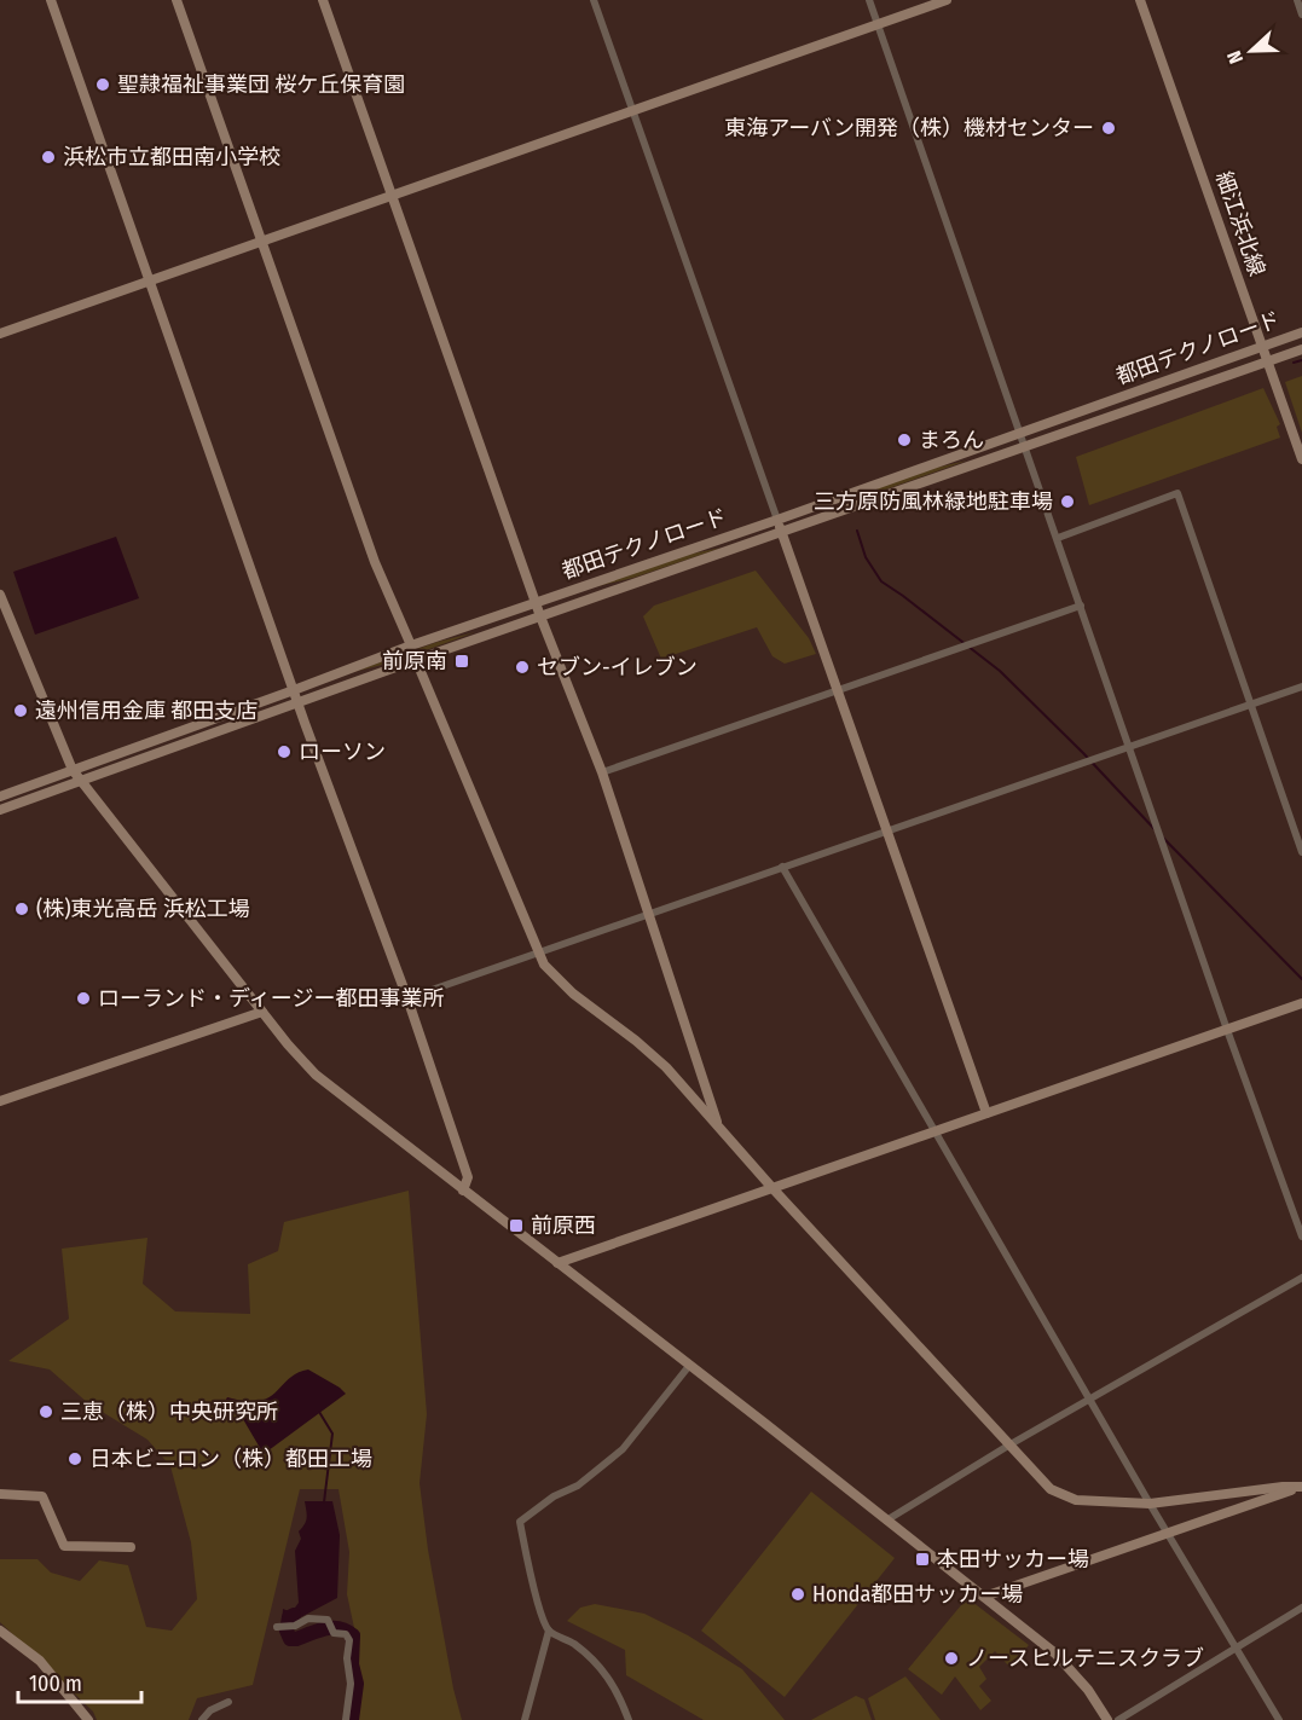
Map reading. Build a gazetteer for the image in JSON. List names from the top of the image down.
{
  "streets": {
    "street": ["細江浜北線", "都田テクノロード"]
  },
  "crossings": [
    ["細江浜北線", "都田テクノロード"]
  ],
  "places": {
    "other": [
      "聖隷福祉事業団 桜ケ丘保育園",
      "東海アーバン開発（株）機材センター",
      "浜松市立都田南小学校",
      "まろん",
      "三方原防風林緑地駐車場",
      "セブン-イレブン",
      "遠州信用金庫 都田支店",
      "ローソン",
      "(株)東光高岳 浜松工場",
      "ローランド・ディージー都田事業所",
      "三恵（株）中央研究所",
      "日本ビニロン（株）都田工場",
      "Honda都田サッカー場",
      "ノースヒルテニスクラブ"
    ],
    "transit": ["前原南", "前原西", "本田サッカー場"]
  },
  "scale_bar": "100 m",
  "north": "left"
}
